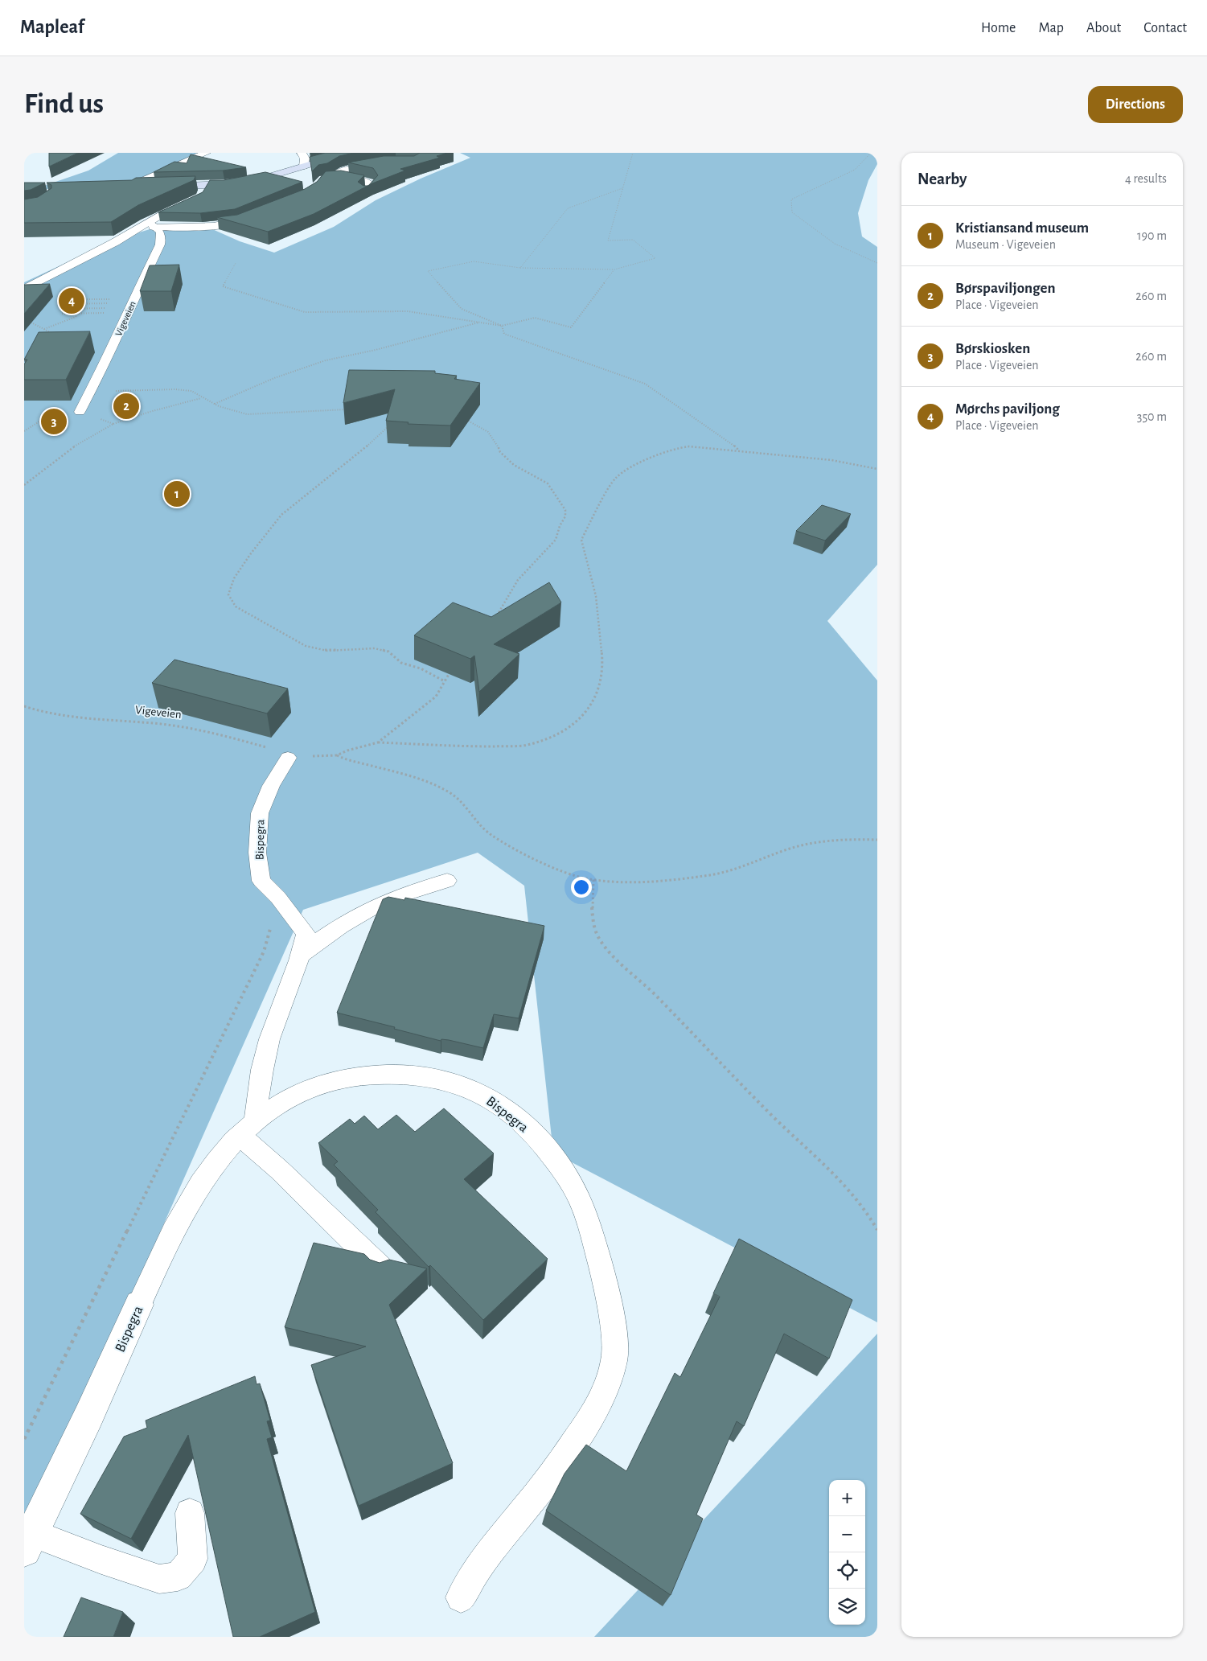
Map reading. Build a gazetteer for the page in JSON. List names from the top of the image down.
{
  "streets": {
    "street": ["Bispegra"],
    "lane": ["Vigeveien"]
  },
  "crossings": [
    ["Vigeveien", "Bispegra"]
  ],
  "page": {
    "header": "Mapleaf",
    "nav": [
      "Home",
      "Map",
      "About",
      "Contact"
    ],
    "buttons": "Directions",
    "title": "Find us",
    "heading": ["Nearby", "4 results"],
    "list": [
      {
        "mark": "1",
        "name": "Kristiansand museum",
        "note": "Museum · Vigeveien",
        "value": "190 m"
      },
      {
        "mark": "2",
        "name": "Børspaviljongen",
        "note": "Place · Vigeveien",
        "value": "260 m"
      },
      {
        "mark": "3",
        "name": "Børskiosken",
        "note": "Place · Vigeveien",
        "value": "260 m"
      },
      {
        "mark": "4",
        "name": "Mørchs paviljong",
        "note": "Place · Vigeveien",
        "value": "350 m"
      }
    ],
    "pins": [
      "4",
      "2",
      "3",
      "1"
    ],
    "map_buttons": ["+", "−"]
  }
}
